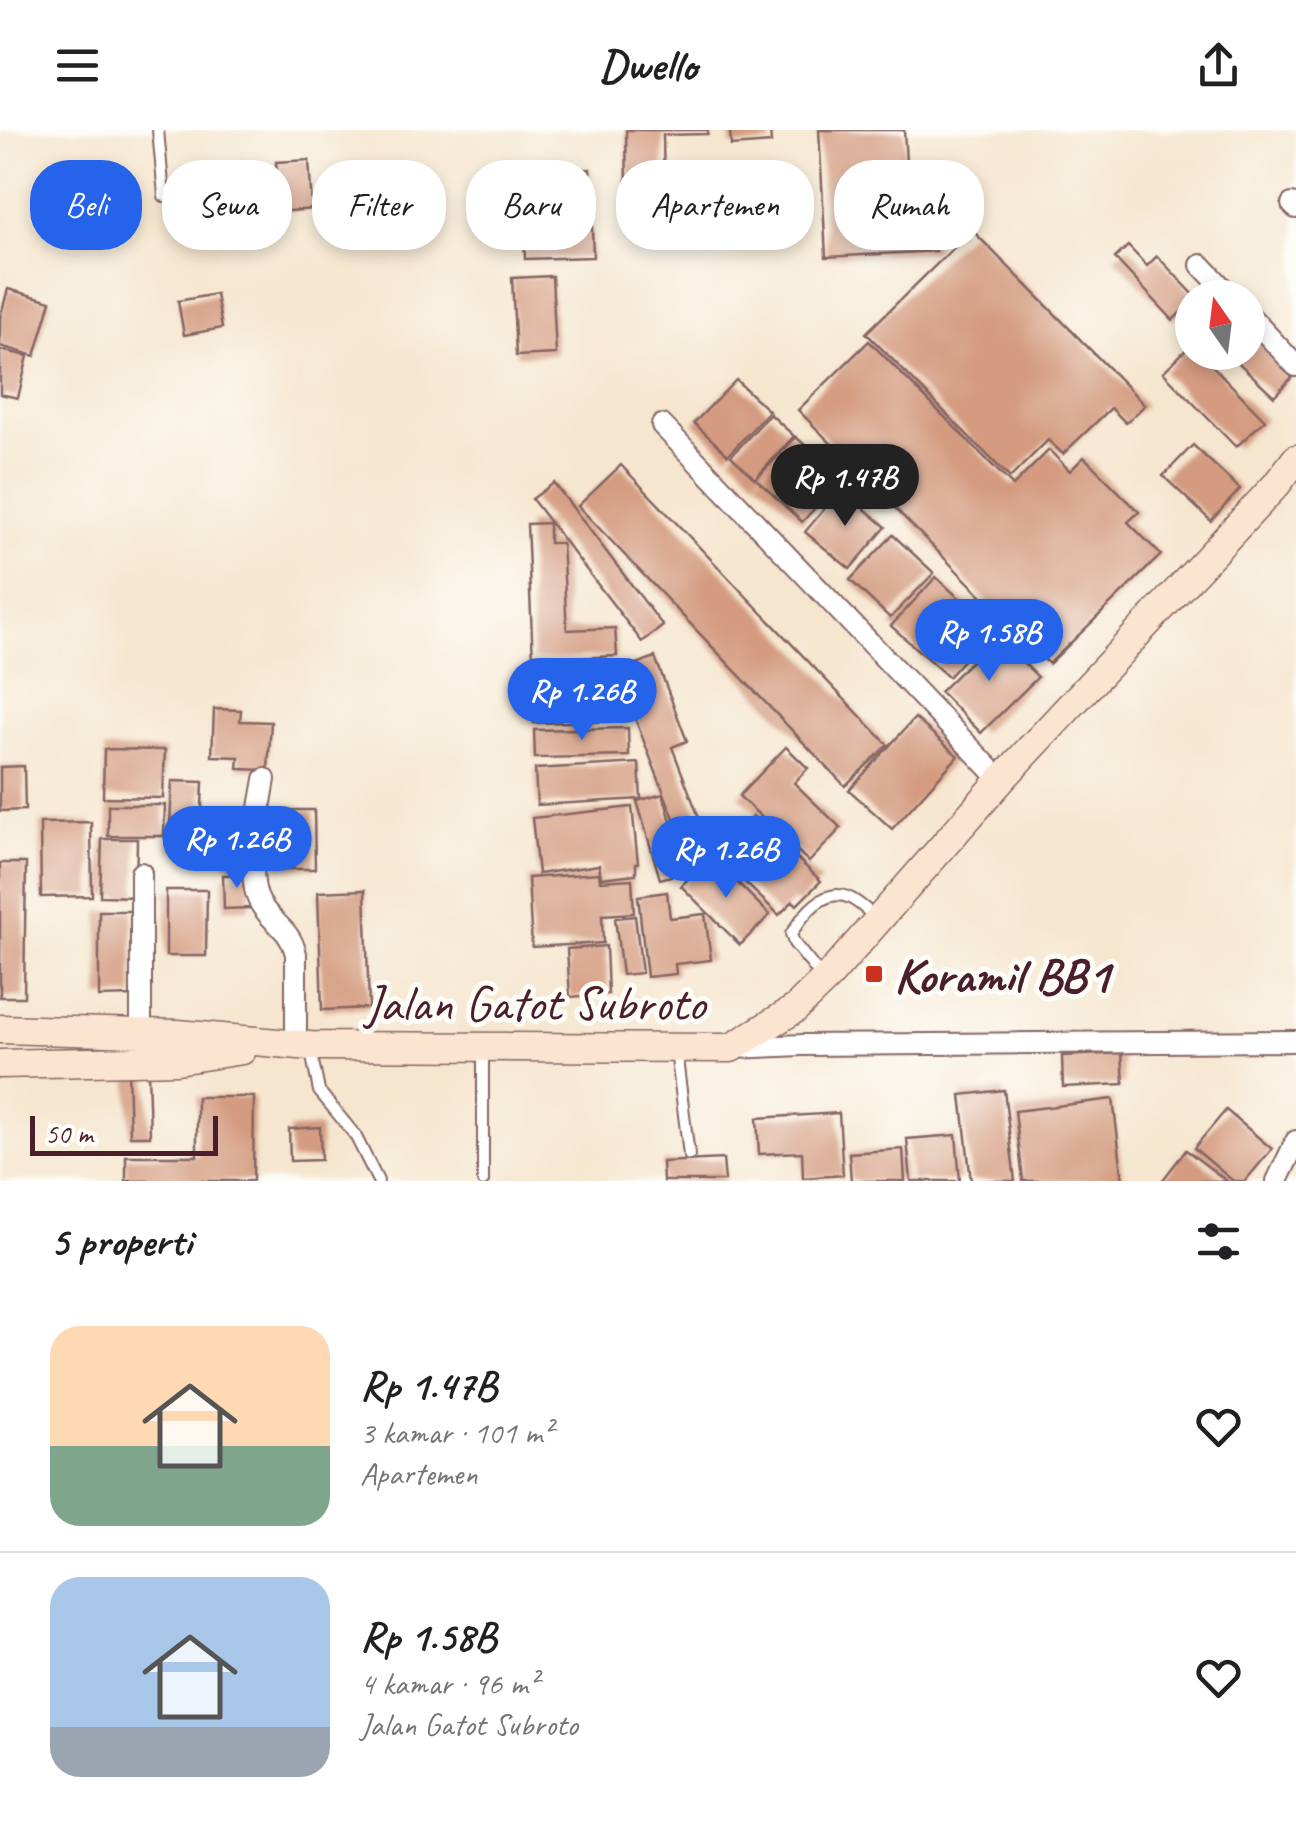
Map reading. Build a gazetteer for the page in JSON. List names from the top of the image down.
{
  "streets": {
    "main road": ["Jalan Gatot Subroto"]
  },
  "places": {
    "transit": ["Koramil BB1"]
  },
  "scale_bar": "50 m",
  "north": "top",
  "page": {
    "header": "Dwello",
    "chip": [
      "Beli",
      "Sewa",
      "Filter",
      "Baru",
      "Apartemen",
      "Rumah"
    ],
    "price": [
      "Rp 1.47B",
      "Rp 1.58B",
      "Rp 1.26B",
      "Rp 1.26B",
      "Rp 1.26B"
    ],
    "scale": "50 m",
    "heading": "5 properti",
    "list": [
      {
        "name": "Rp 1.47B",
        "note": "3 kamar · 101 m² · Apartemen"
      },
      {
        "name": "Rp 1.58B",
        "note": "4 kamar · 96 m² · Jalan Gatot Subroto"
      }
    ]
  }
}
